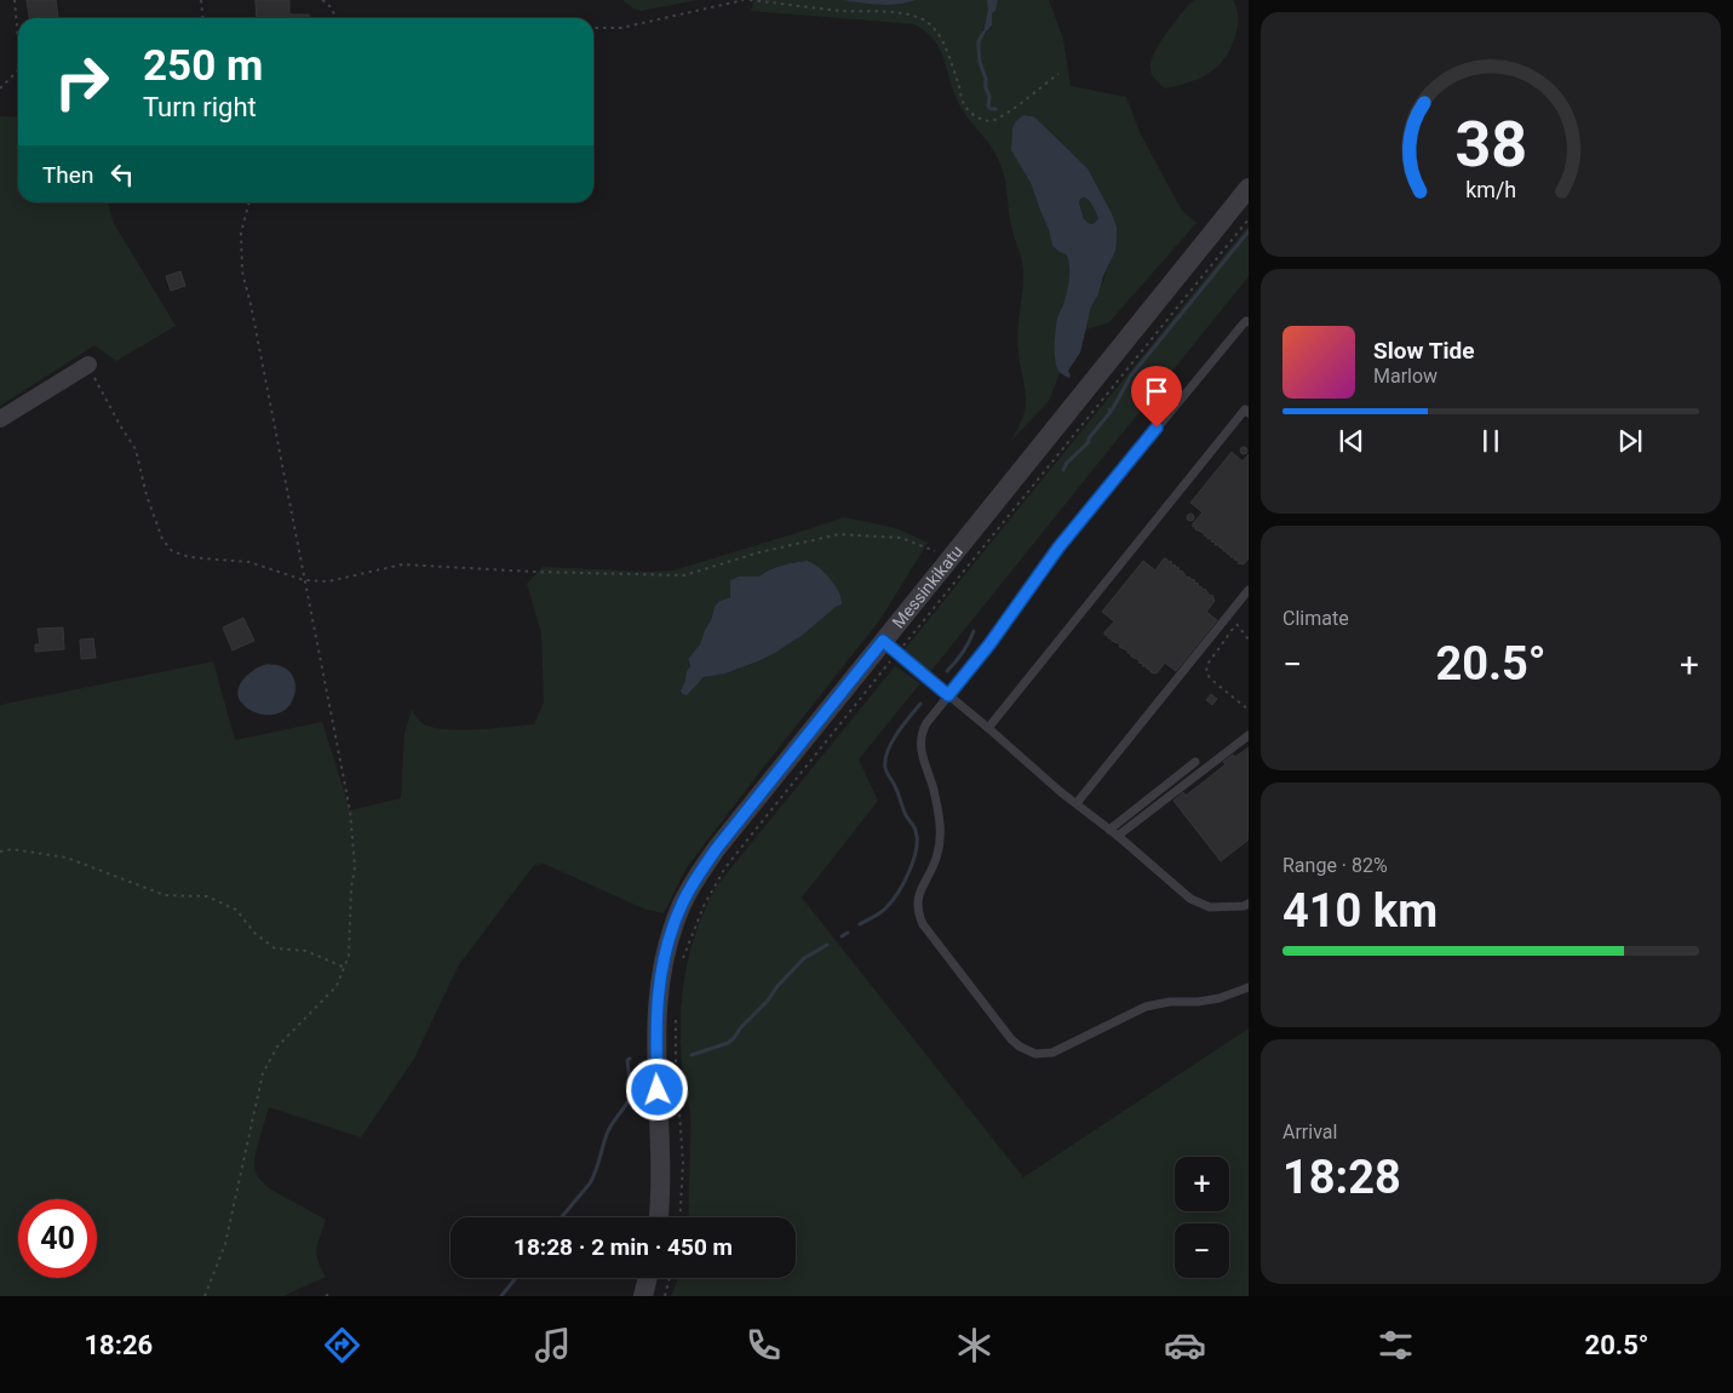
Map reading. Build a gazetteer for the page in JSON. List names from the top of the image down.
{
  "streets": {
    "street": ["Messinkikatu"]
  },
  "page": {
    "turn": ["250 m", "Turn right"],
    "then": "Then",
    "song": ["Slow Tide", "Marlow"],
    "tile": [
      "Climate",
      ["Range · 82%", "410 km"],
      ["Arrival", "18:28"]
    ],
    "heat": ["−", "20.5°", "+"],
    "map_buttons": ["+", "−"],
    "limit": "40",
    "trip": "18:28 · 2 min · 450 m",
    "tabs": ["18:26", "20.5°"],
    "gauge": ["38", "km/h"]
  }
}
